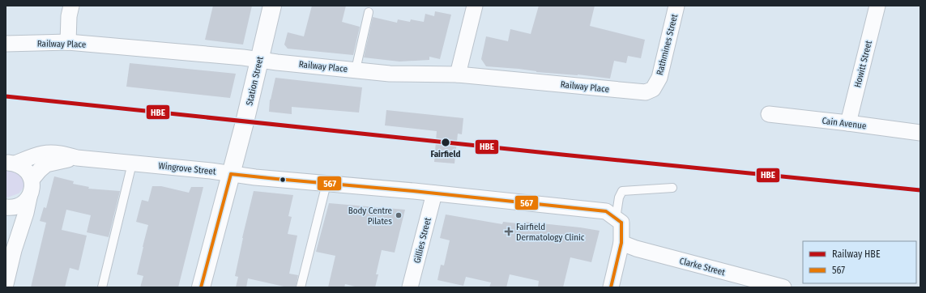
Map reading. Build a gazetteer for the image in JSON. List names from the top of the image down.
{
  "streets": {
    "main road": ["Station Street"],
    "street": [
      "Railway Place",
      "Rathmines Street",
      "Howitt Street",
      "Cain Avenue",
      "Wingrove Street",
      "Gillies Street",
      "Clarke Street"
    ]
  },
  "crossings": [
    ["Railway Place", "Rathmines Street"],
    ["Railway Place", "Station Street"],
    ["Howitt Street", "Cain Avenue"],
    ["Station Street", "Wingrove Street"],
    ["Wingrove Street", "Gillies Street"]
  ],
  "places": {
    "other": ["Fairfield", "Body Centre Pilates"],
    "health": ["Fairfield Dermatology Clinic"]
  },
  "lines": ["rail line HBE", "transit line 567"],
  "legend": ["Railway HBE", "567"]
}
